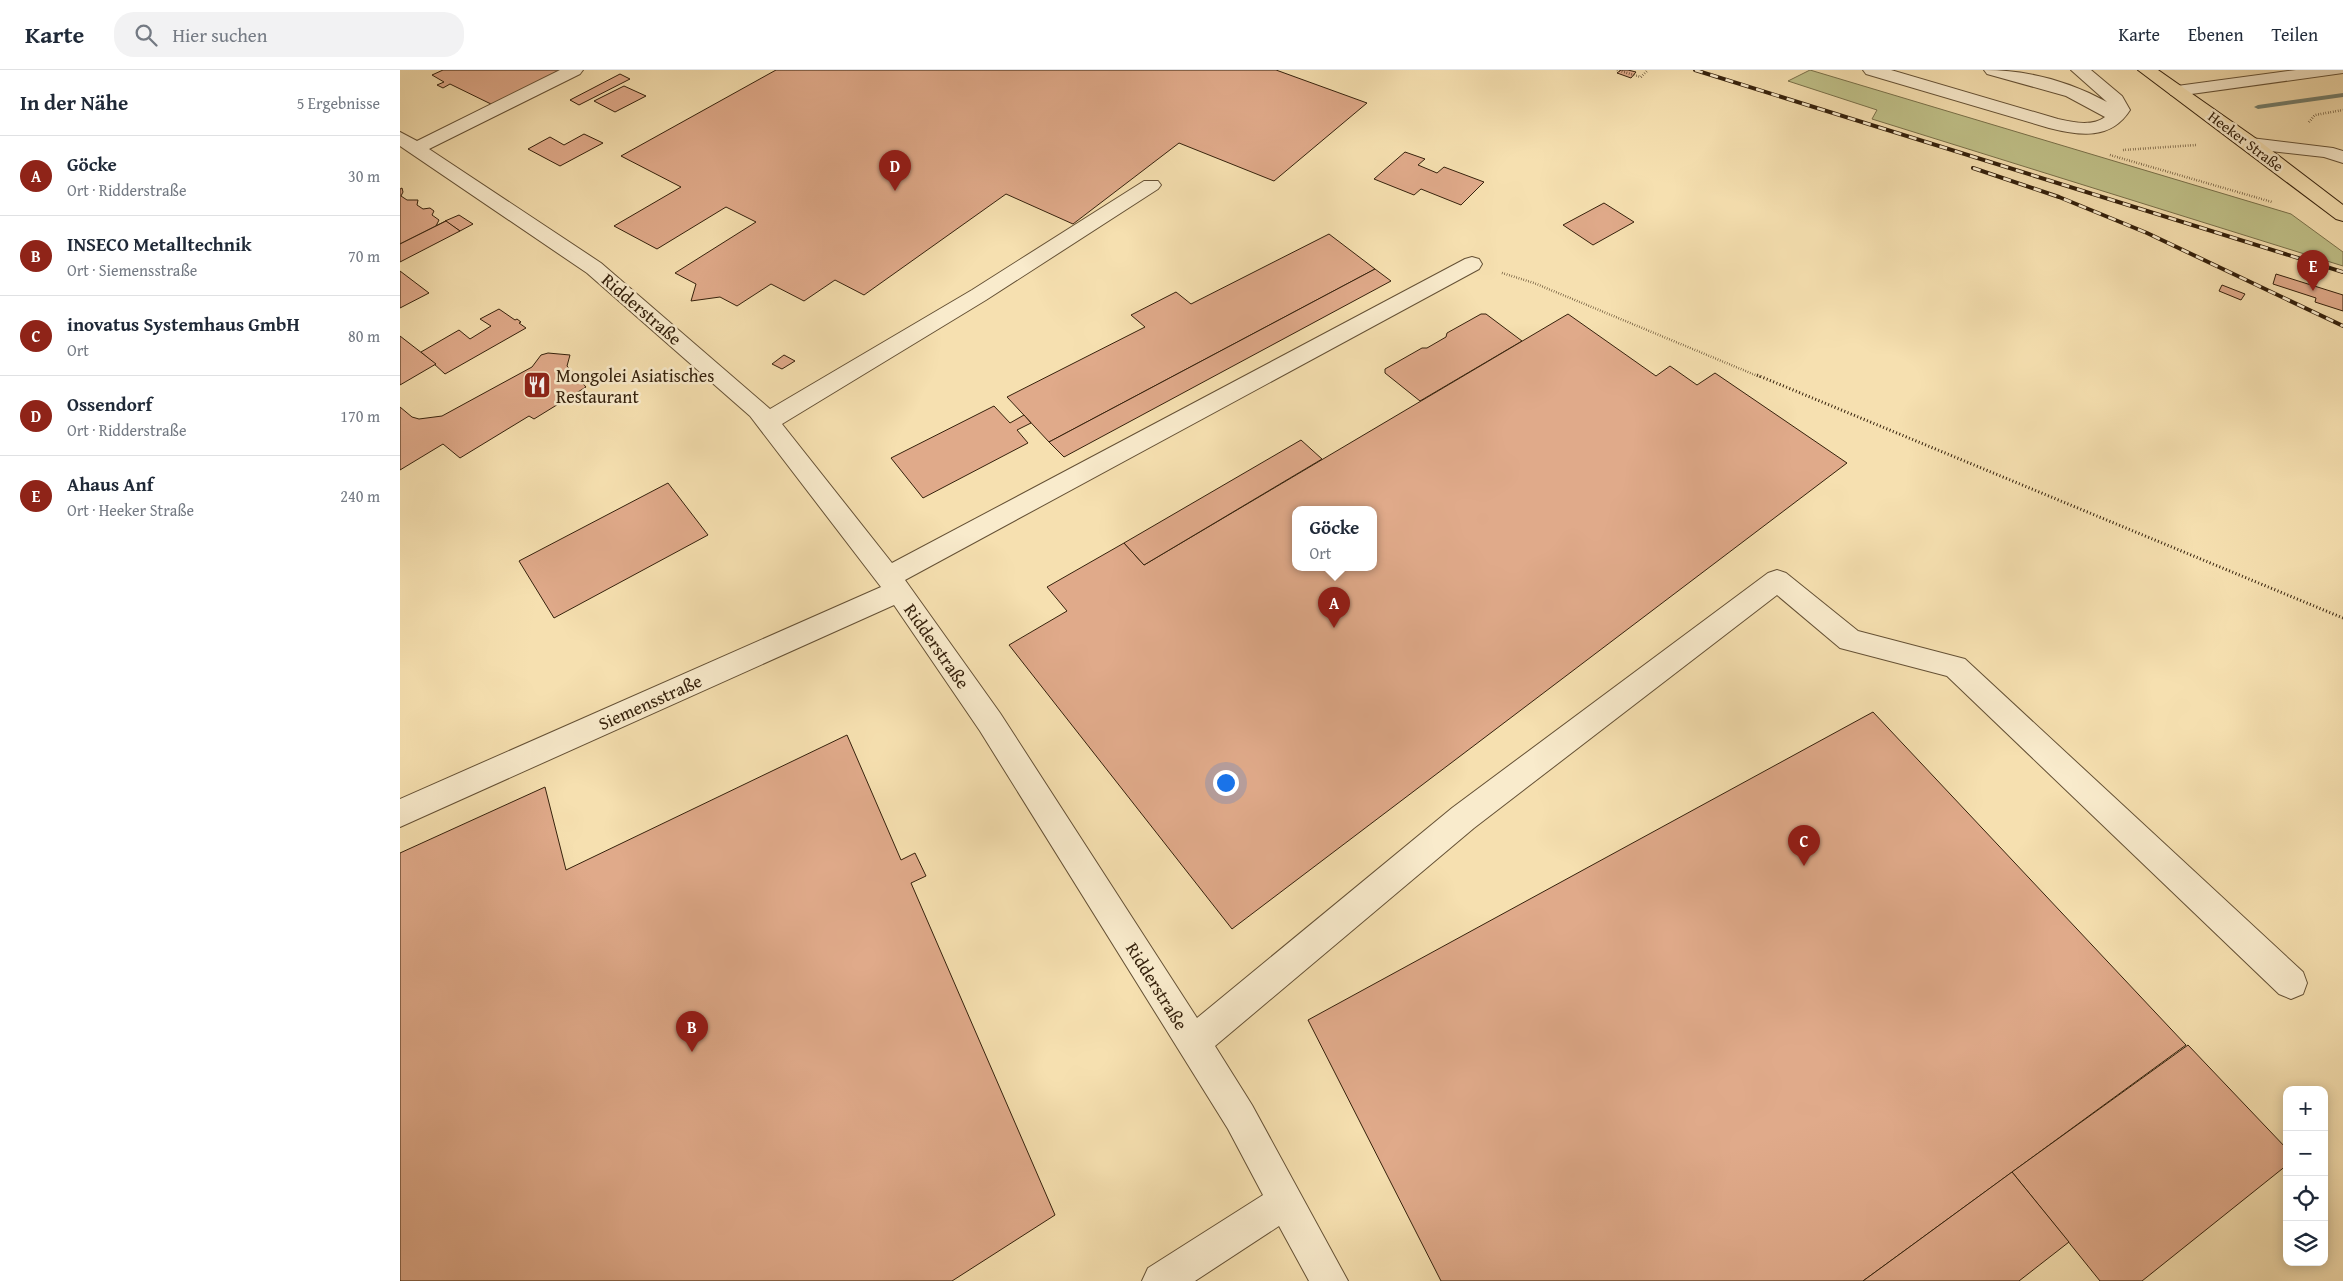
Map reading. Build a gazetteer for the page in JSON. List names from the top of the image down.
{
  "streets": {
    "main road": ["Heeker Straße"],
    "street": ["Ridderstraße", "Siemensstraße"]
  },
  "crossings": [
    ["Ridderstraße", "Siemensstraße"]
  ],
  "places": {
    "restaurant": ["Mongolei Asiatisches Restaurant"]
  },
  "page": {
    "header": "Karte",
    "search": "Hier suchen",
    "nav": ["Karte", "Ebenen", "Teilen"],
    "heading": ["In der Nähe", "5 Ergebnisse"],
    "list": [
      {
        "mark": "A",
        "name": "Göcke",
        "note": "Ort · Ridderstraße",
        "value": "30 m"
      },
      {
        "mark": "B",
        "name": "INSECO Metalltechnik",
        "note": "Ort · Siemensstraße",
        "value": "70 m"
      },
      {
        "mark": "C",
        "name": "inovatus Systemhaus GmbH",
        "note": "Ort",
        "value": "80 m"
      },
      {
        "mark": "D",
        "name": "Ossendorf",
        "note": "Ort · Ridderstraße",
        "value": "170 m"
      },
      {
        "mark": "E",
        "name": "Ahaus Anf",
        "note": "Ort · Heeker Straße",
        "value": "240 m"
      }
    ],
    "pins": [
      "D",
      "E",
      "A",
      "C",
      "B"
    ],
    "popup": ["Göcke", "Ort"],
    "map_buttons": ["+", "−"]
  }
}
